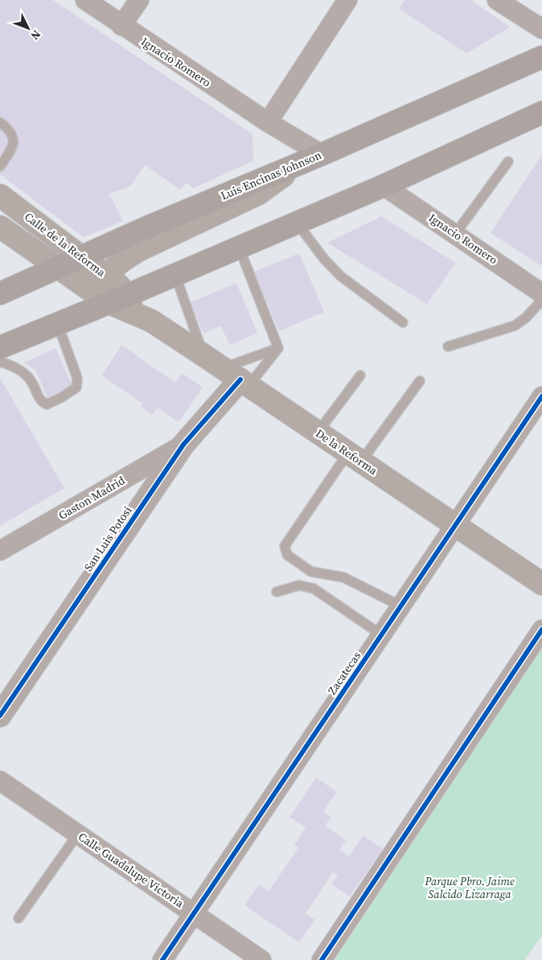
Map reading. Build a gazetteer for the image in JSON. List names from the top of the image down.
{
  "streets": {
    "main road": ["Luis Encinas Johnson", "Calle de la Reforma", "De la Reforma"],
    "street": [
      "Ignacio Romero",
      "Gaston Madrid",
      "San Luis Potosi",
      "Zacatecas",
      "Calle Guadalupe Victoria"
    ]
  },
  "crossings": [
    ["Ignacio Romero", "Luis Encinas Johnson"],
    ["Luis Encinas Johnson", "Calle de la Reforma"],
    ["Calle de la Reforma", "De la Reforma"],
    ["De la Reforma", "San Luis Potosi"],
    ["De la Reforma", "Zacatecas"],
    ["Gaston Madrid", "San Luis Potosi"],
    ["Zacatecas", "Calle Guadalupe Victoria"]
  ],
  "parks": ["Parque Pbro. Jaime Salcido Lizarraga"],
  "north": "bottom right"
}
